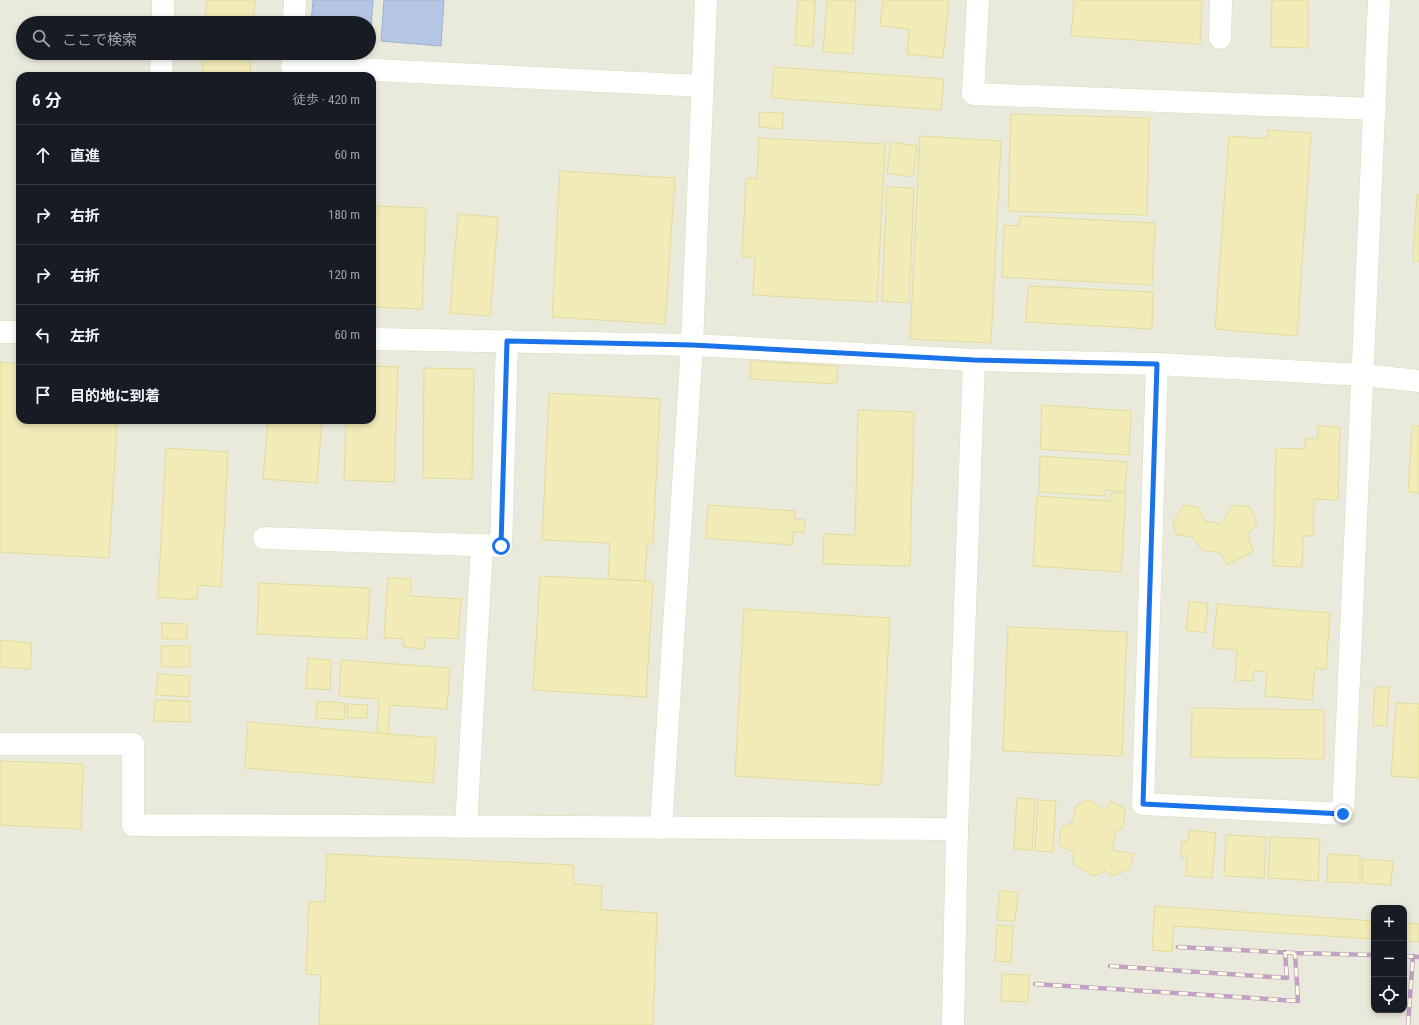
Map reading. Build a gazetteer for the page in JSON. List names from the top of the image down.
{
  "page": {
    "search": "ここで検索",
    "heading": ["6 分", "徒歩 · 420 m"],
    "list": [
      ["直進", "60 m"],
      ["右折", "180 m"],
      ["右折", "120 m"],
      ["左折", "60 m"],
      "目的地に到着"
    ],
    "map_buttons": ["+", "−"]
  }
}
